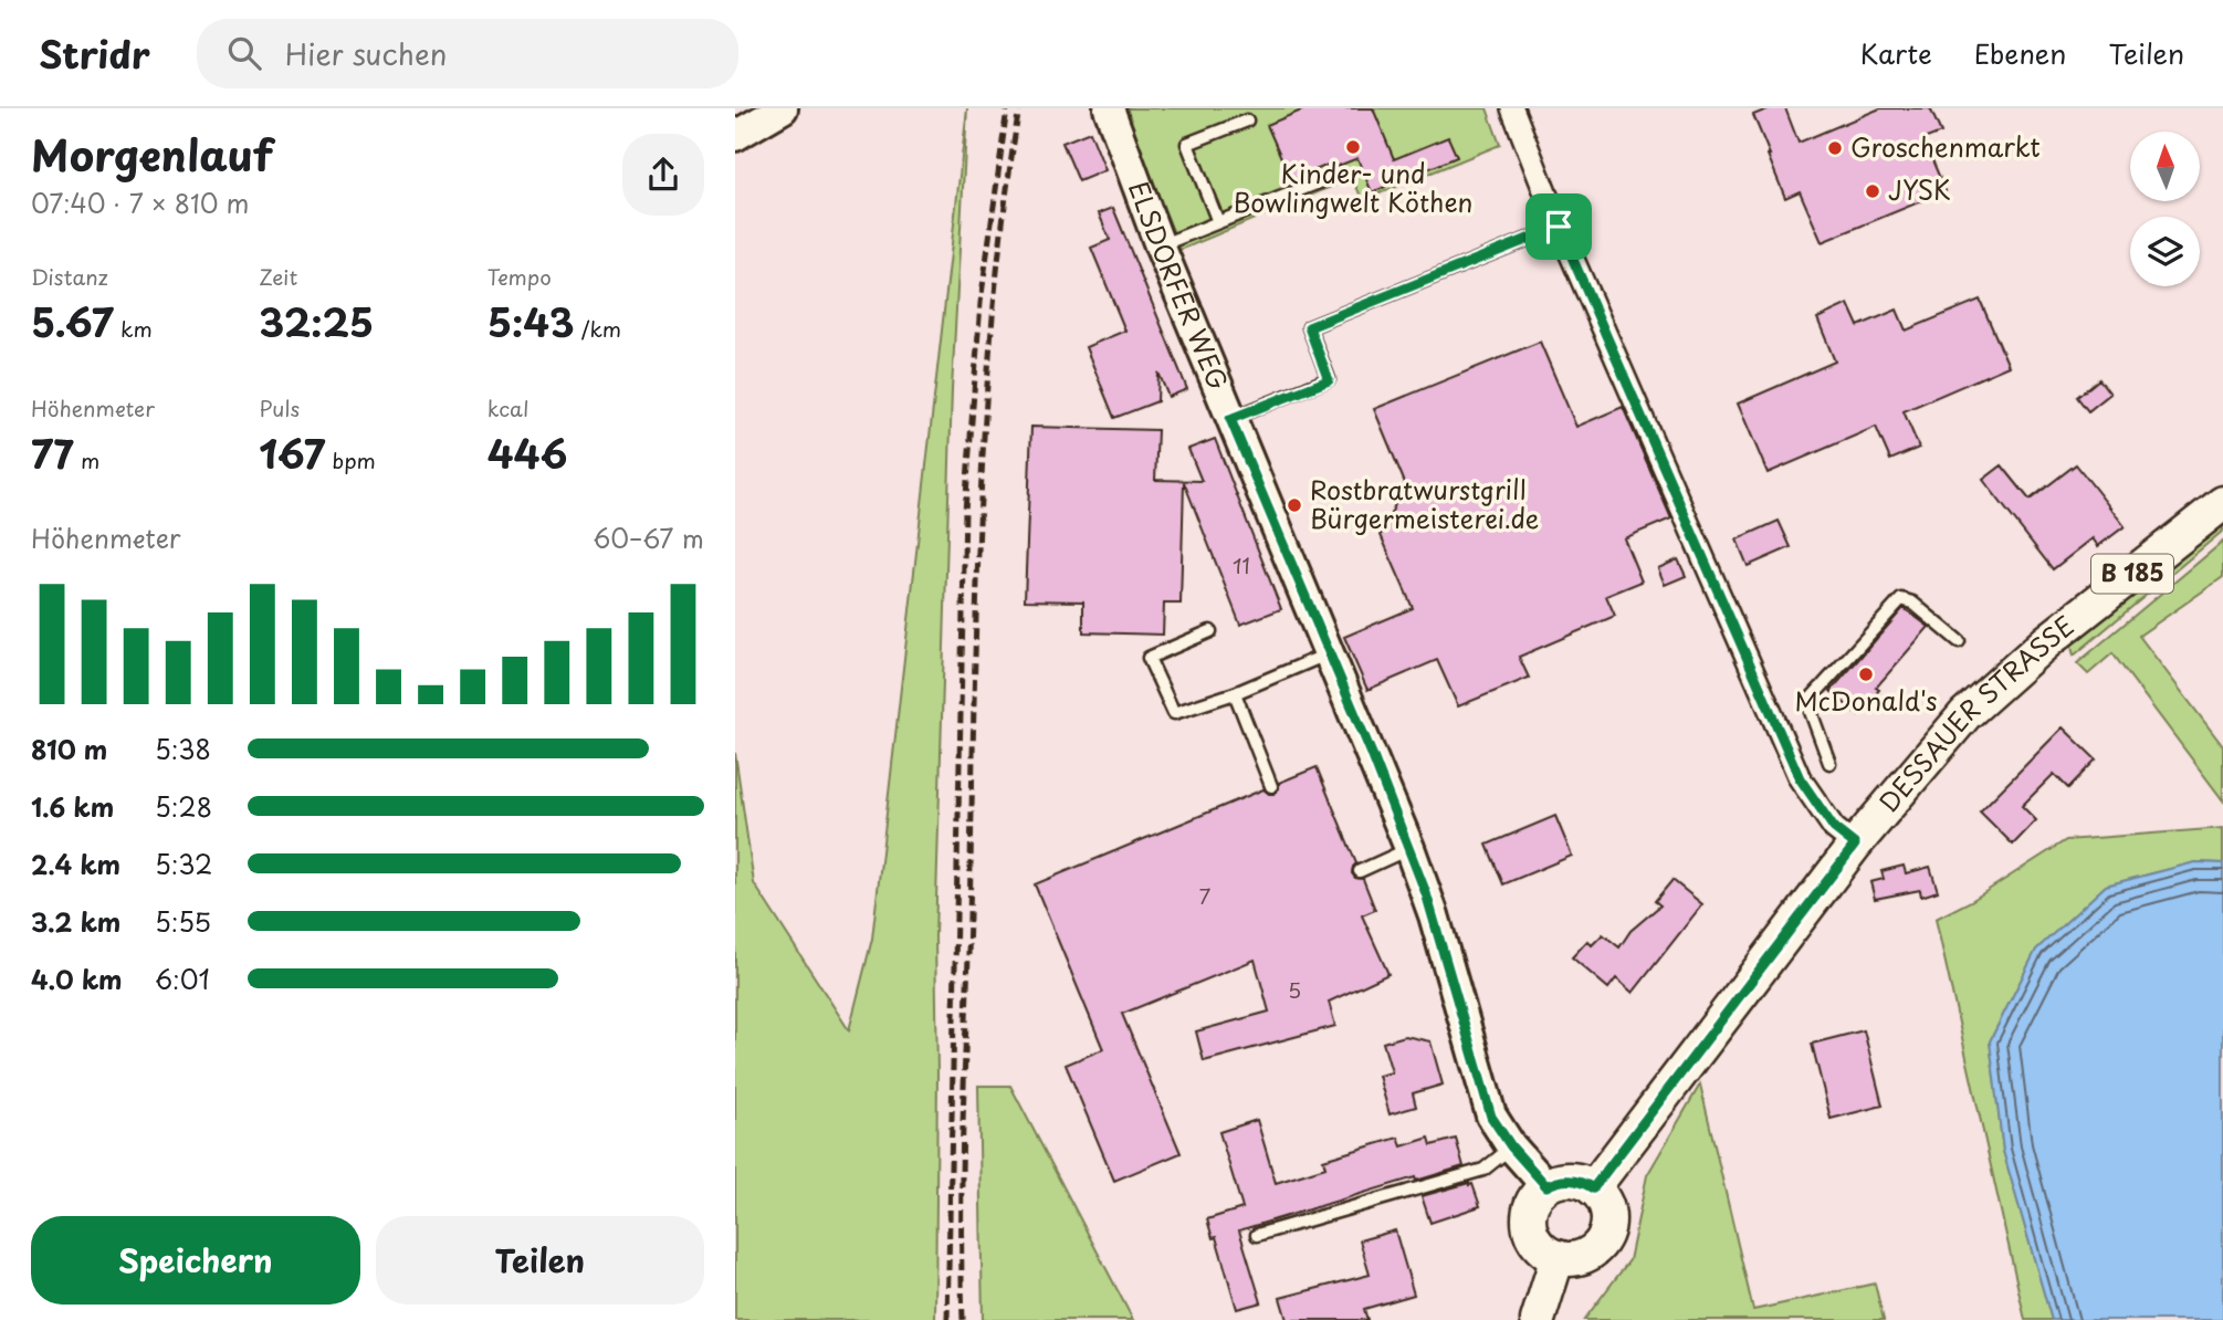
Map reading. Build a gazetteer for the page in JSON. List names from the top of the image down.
{
  "streets": {
    "main road": ["B 185", "DESSAUER STRASSE"],
    "street": ["ELSDORFER WEG"]
  },
  "crossings": [
    ["ELSDORFER WEG", "DESSAUER STRASSE"]
  ],
  "places": [
    "Kinder- und Bowlingwelt Köthen",
    "Groschenmarkt",
    "JYSK",
    "Rostbratwurstgrill Bürgermeisterei.de",
    "McDonald's"
  ],
  "house_numbers": ["11", "7", "5"],
  "north": "top",
  "page": {
    "header": "Stridr",
    "search": "Hier suchen",
    "nav": ["Karte", "Ebenen", "Teilen"],
    "heading": ["Morgenlauf", "07:40 · 7 × 810 m"],
    "stats": [
      ["Distanz", "5.67 km"],
      ["Zeit", "32:25"],
      ["Tempo", "5:43 /km"],
      ["Höhenmeter", "77 m"],
      ["Puls", "167 bpm"],
      ["kcal", "446"]
    ],
    "chart": ["Höhenmeter", "60–67 m"],
    "list": [
      {
        "name": "810 m",
        "note": "5:38"
      },
      {
        "name": "1.6 km",
        "note": "5:28"
      },
      {
        "name": "2.4 km",
        "note": "5:32"
      },
      {
        "name": "3.2 km",
        "note": "5:55"
      },
      {
        "name": "4.0 km",
        "note": "6:01"
      }
    ],
    "buttons": ["Speichern", "Teilen"]
  }
}
